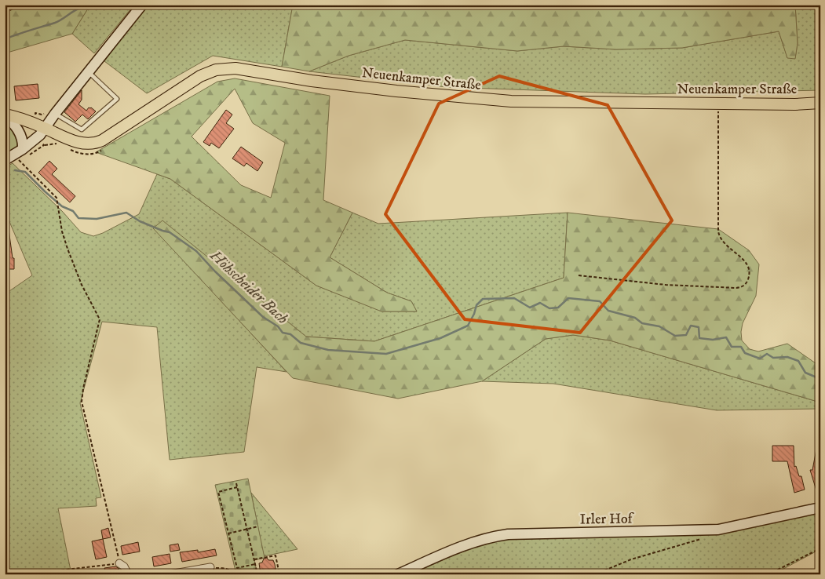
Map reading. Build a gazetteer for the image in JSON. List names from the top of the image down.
{
  "streets": {
    "main road": ["Neuenkamper Straße"],
    "street": ["Irler Hof"]
  },
  "water": ["Höhscheider Bach"]
}
